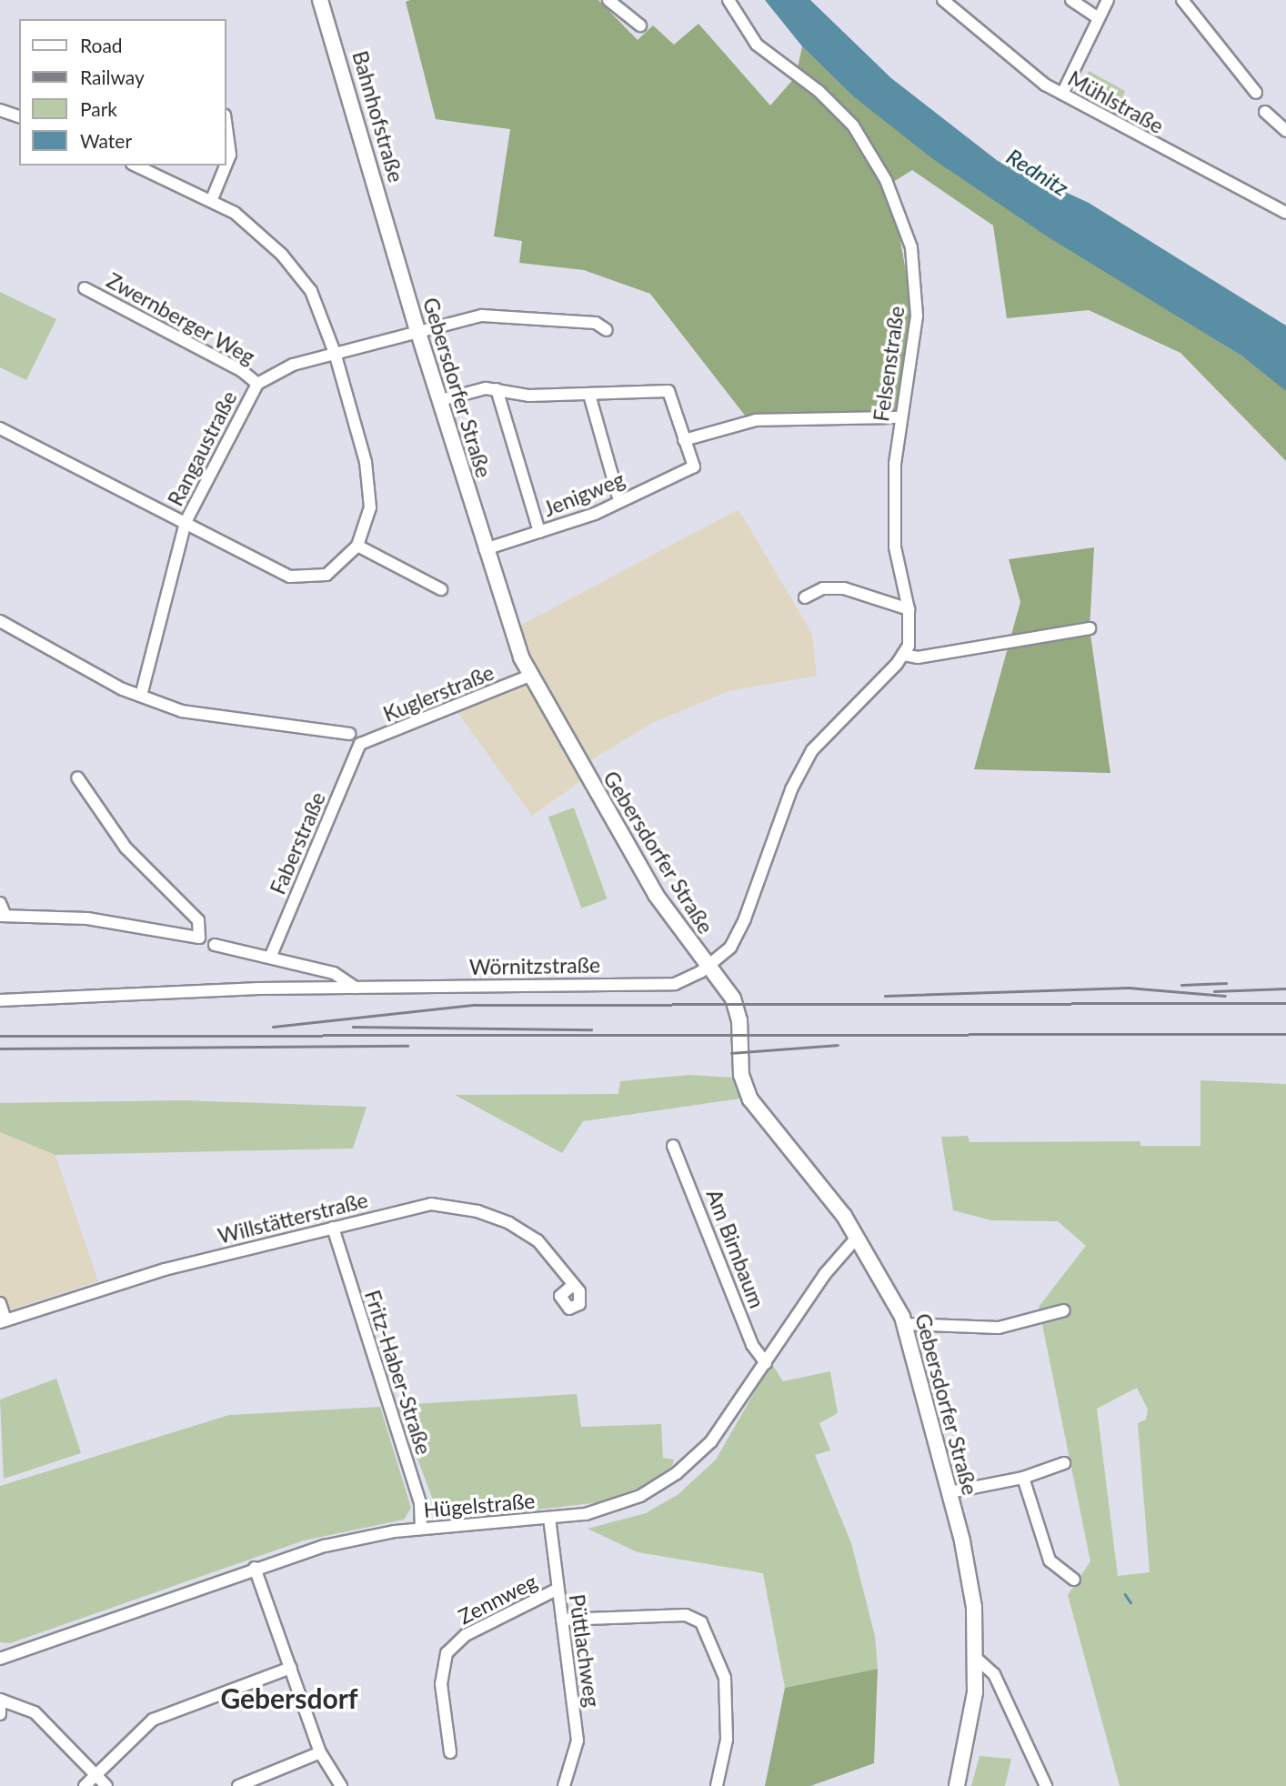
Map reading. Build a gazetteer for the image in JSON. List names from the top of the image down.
{
  "streets": {
    "main road": ["Bahnhofstraße", "Gebersdorfer Straße"],
    "street": [
      "Mühlstraße",
      "Zwernberger Weg",
      "Felsenstraße",
      "Rangaustraße",
      "Jenigweg",
      "Kuglerstraße",
      "Faberstraße",
      "Wörnitzstraße",
      "Willstätterstraße",
      "Am Birnbaum",
      "Fritz-Haber-Straße",
      "Hügelstraße",
      "Zennweg",
      "Püttlachweg"
    ]
  },
  "crossings": [
    ["Bahnhofstraße", "Gebersdorfer Straße"],
    ["Zwernberger Weg", "Rangaustraße"],
    ["Gebersdorfer Straße", "Rangaustraße"],
    ["Gebersdorfer Straße", "Jenigweg"],
    ["Gebersdorfer Straße", "Kuglerstraße"],
    ["Gebersdorfer Straße", "Wörnitzstraße"],
    ["Gebersdorfer Straße", "Hügelstraße"],
    ["Kuglerstraße", "Faberstraße"],
    ["Willstätterstraße", "Fritz-Haber-Straße"],
    ["Am Birnbaum", "Hügelstraße"],
    ["Fritz-Haber-Straße", "Hügelstraße"],
    ["Hügelstraße", "Püttlachweg"],
    ["Zennweg", "Püttlachweg"]
  ],
  "districts": ["Gebersdorf"],
  "water": ["Rednitz"],
  "legend": [
    "Road",
    "Railway",
    "Park",
    "Water"
  ]
}
